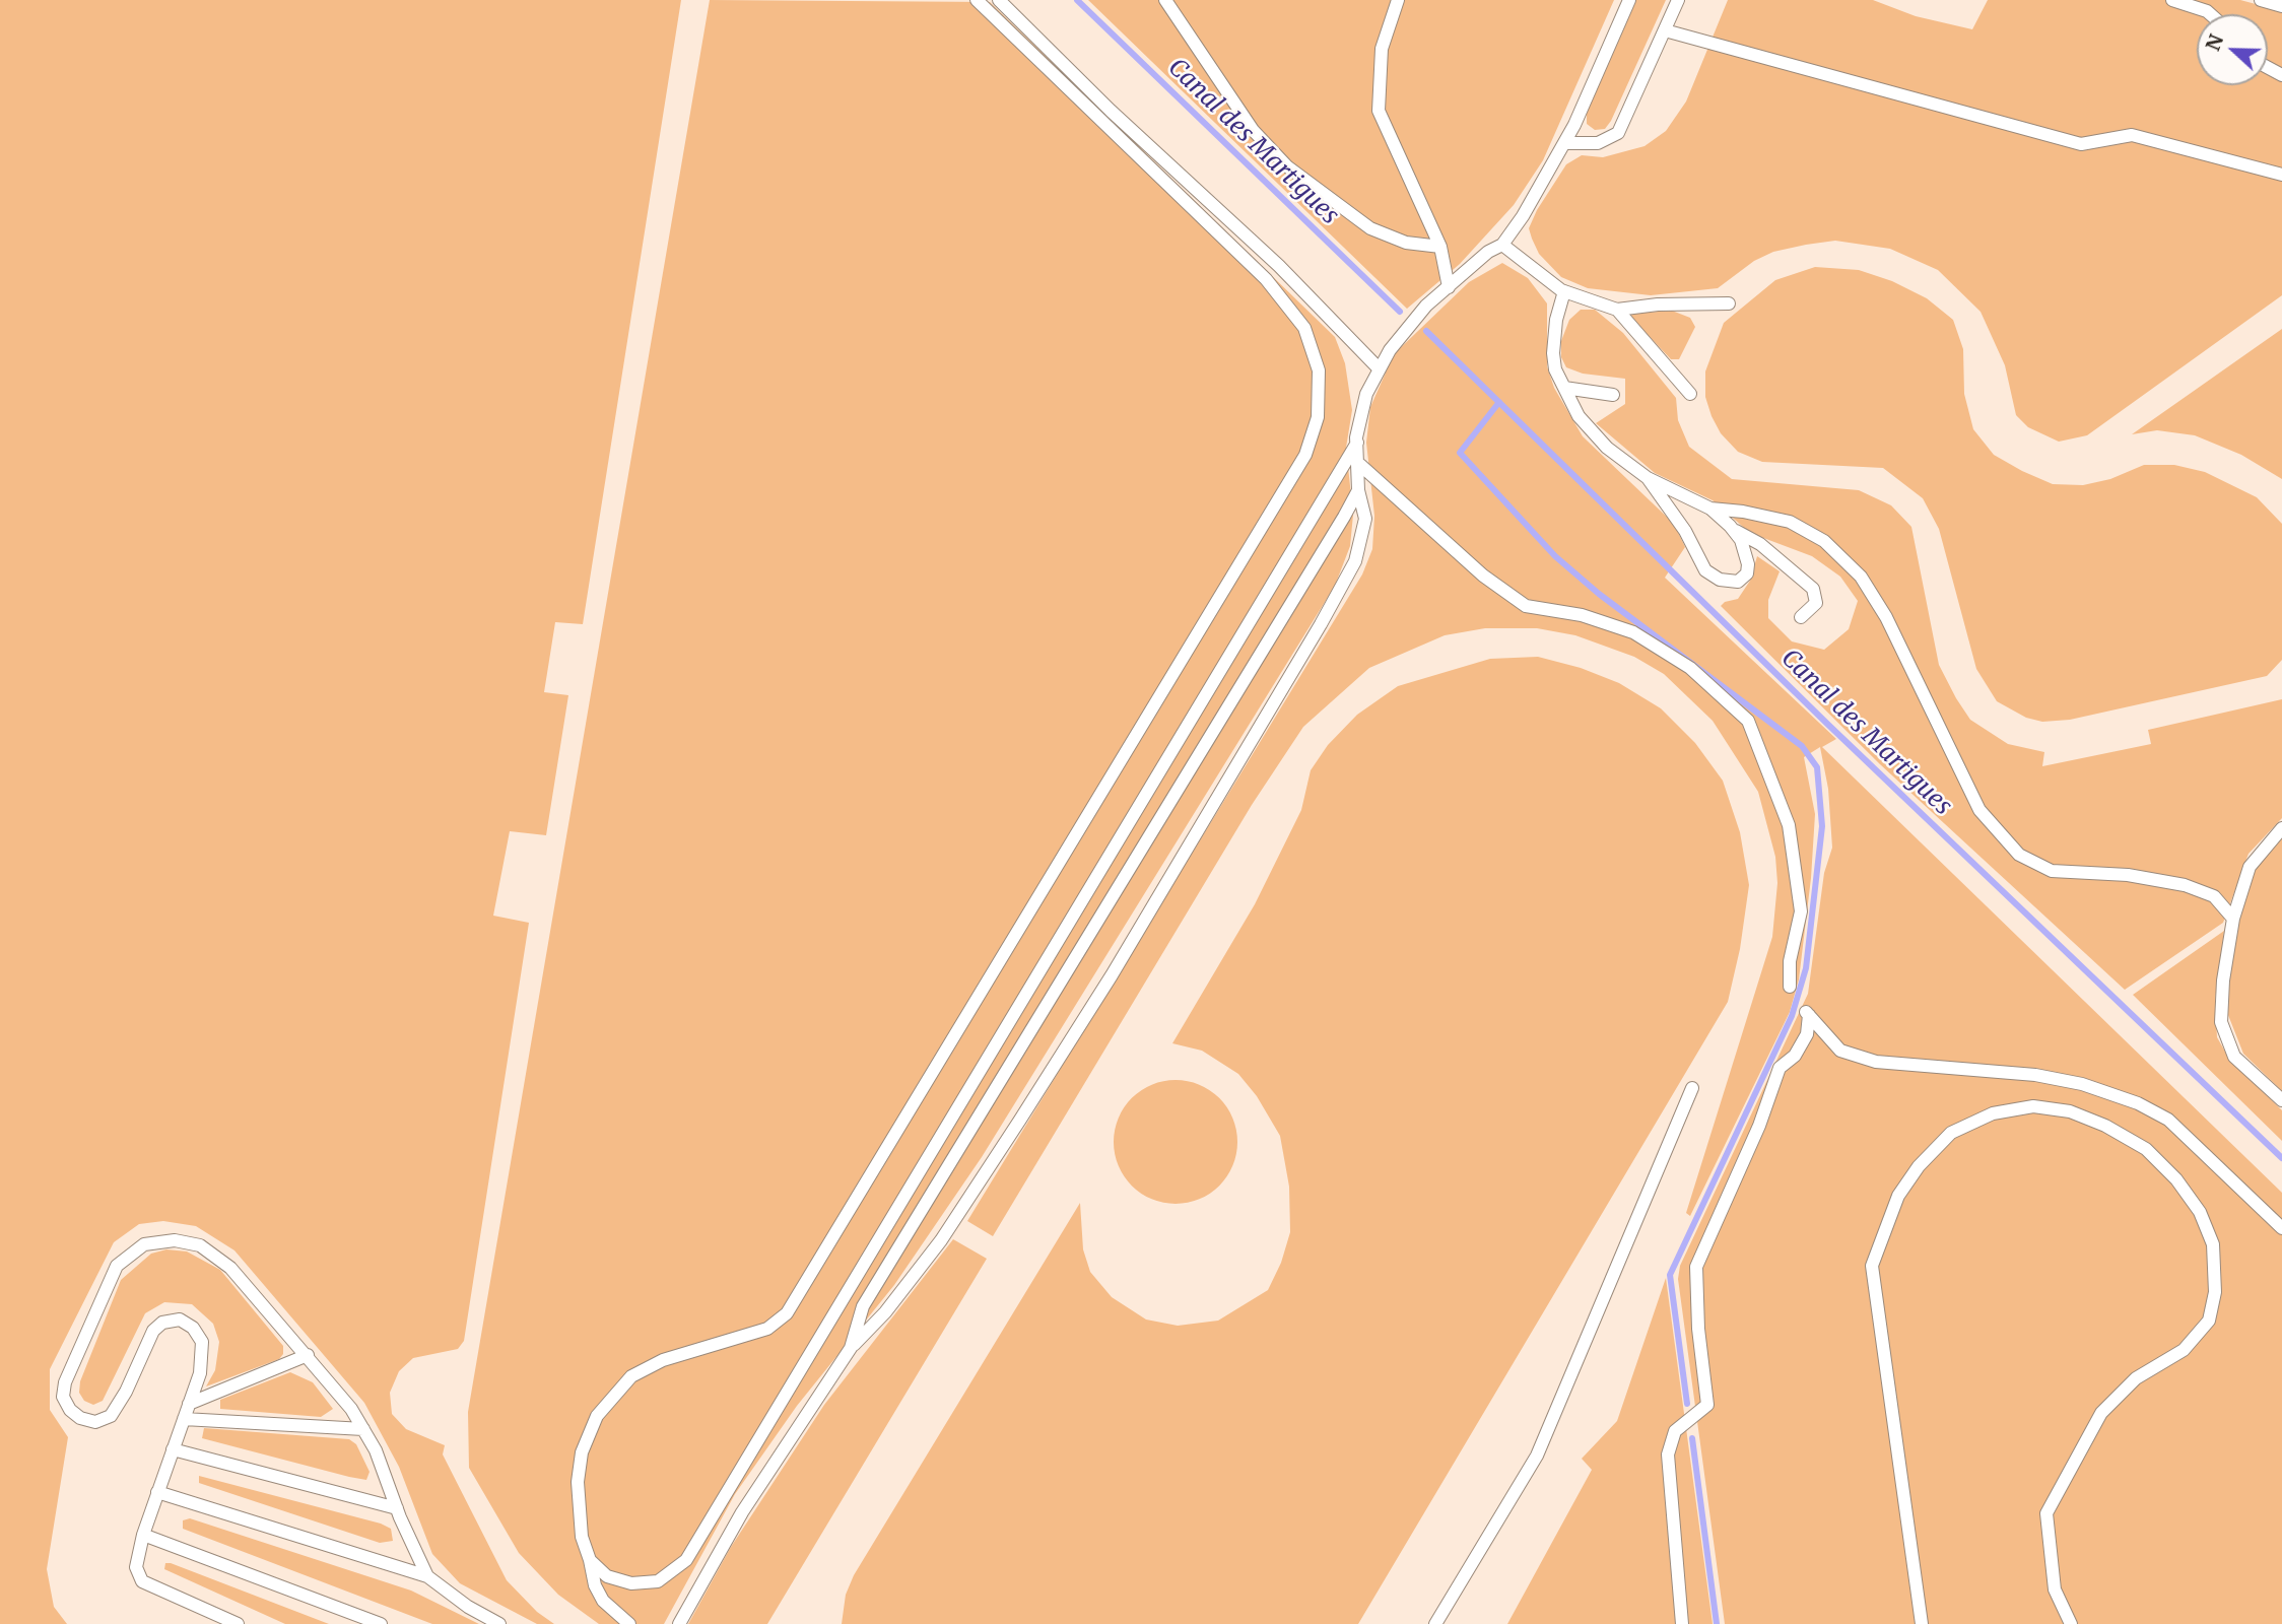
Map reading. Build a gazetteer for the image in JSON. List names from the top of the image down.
{
  "water": ["Canal des Martigues"],
  "north": "left"
}
